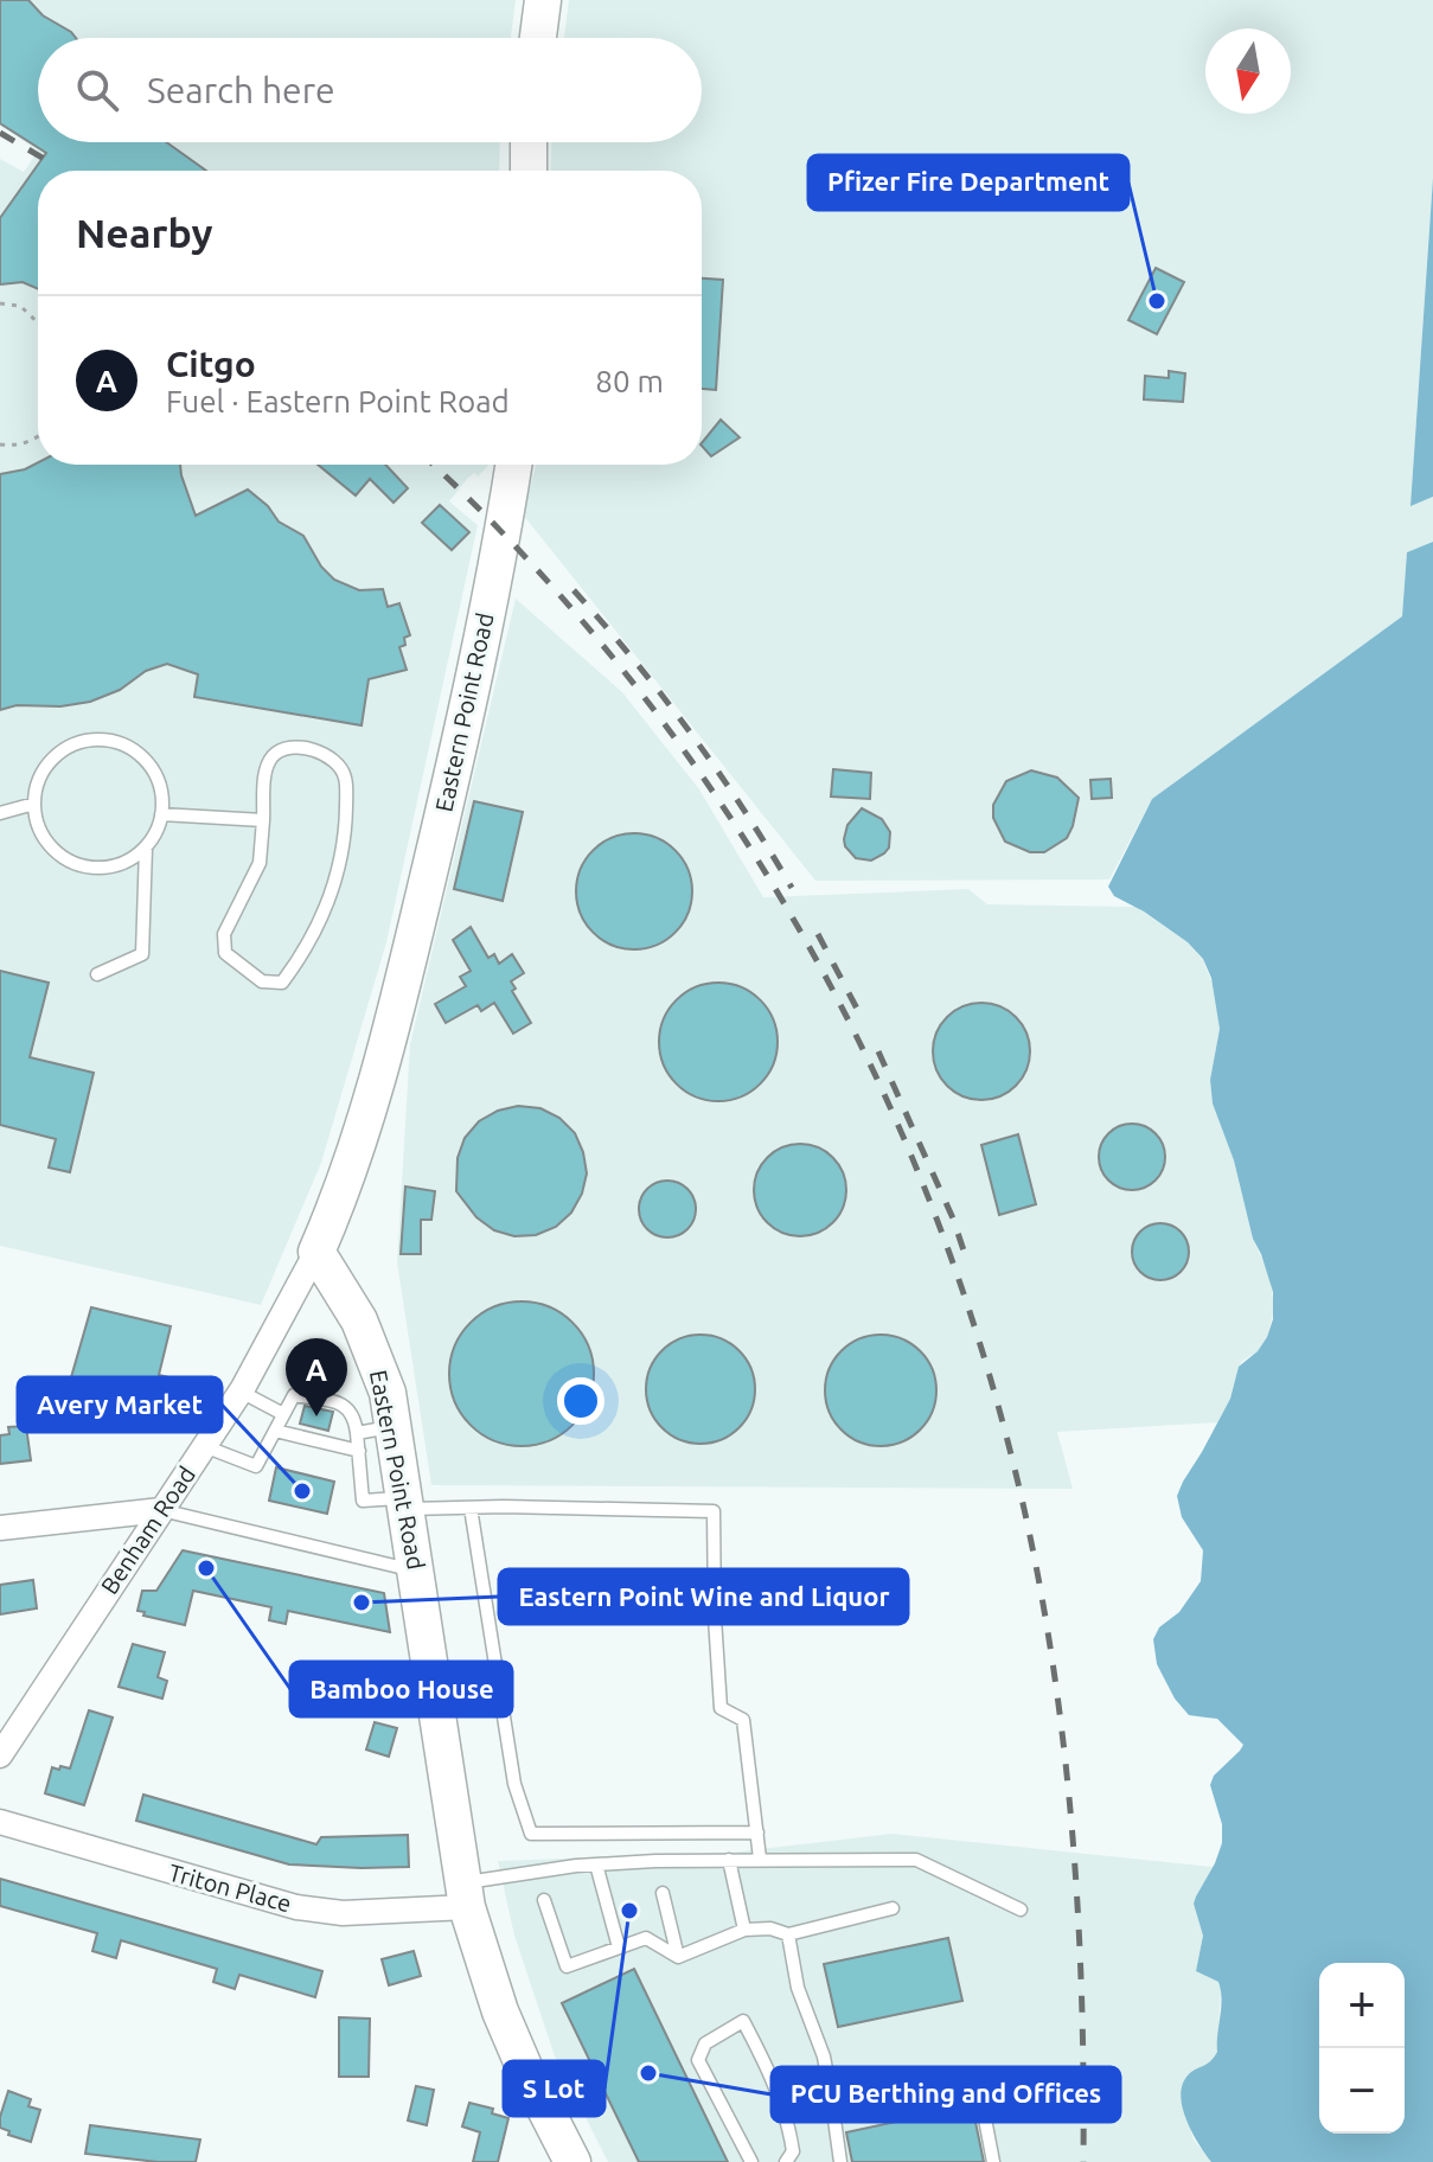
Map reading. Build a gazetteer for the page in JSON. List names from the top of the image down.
{
  "streets": {
    "main road": ["Eastern Point Road"],
    "street": ["Benham Road", "Triton Place"]
  },
  "crossings": [
    ["Eastern Point Road", "Benham Road"],
    ["Eastern Point Road", "Triton Place"]
  ],
  "places": [
    "Pfizer Fire Department",
    "Avery Market",
    "Bamboo House",
    "Eastern Point Wine and Liquor",
    "S Lot",
    "PCU Berthing and Offices"
  ],
  "north": "bottom",
  "page": {
    "search": "Search here",
    "heading": "Nearby",
    "list": [
      {
        "mark": "A",
        "name": "Citgo",
        "note": "Fuel · Eastern Point Road",
        "value": "80 m"
      }
    ],
    "pins": "A",
    "map_buttons": ["+", "−"]
  }
}
